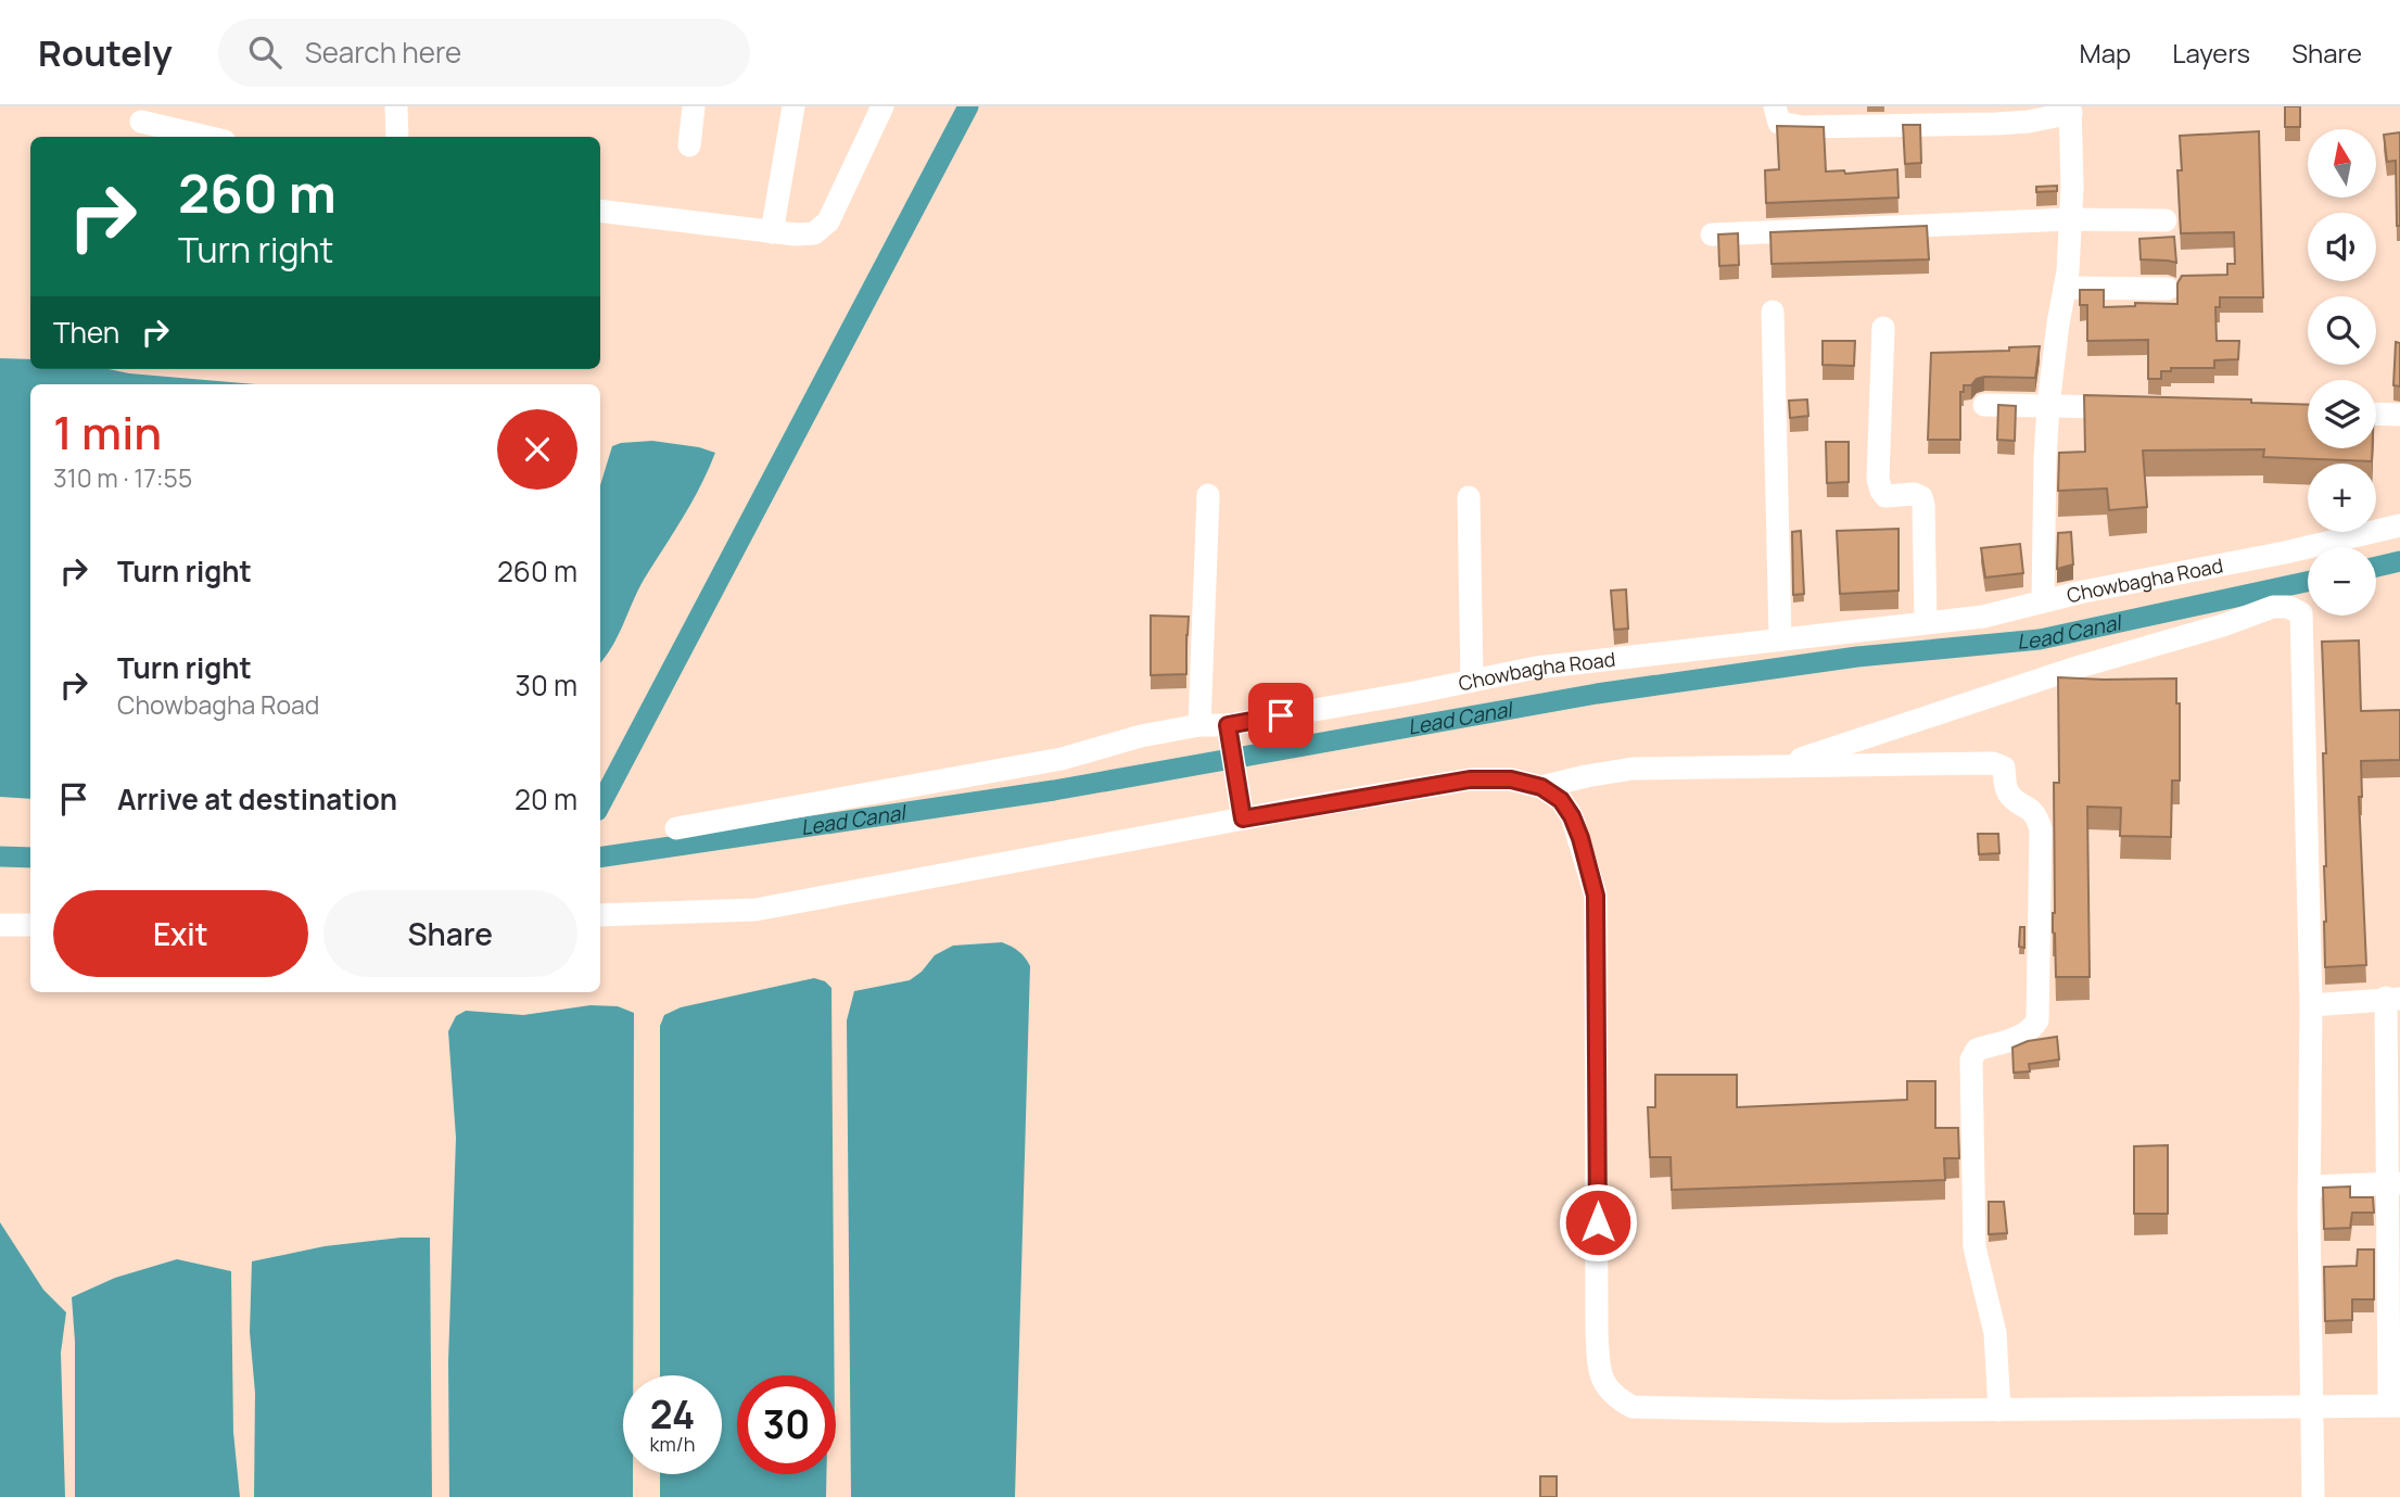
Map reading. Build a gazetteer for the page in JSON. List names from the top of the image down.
{
  "streets": {
    "street": ["Chowbagha Road"]
  },
  "water": ["Lead Canal"],
  "north": "top",
  "page": {
    "header": "Routely",
    "search": "Search here",
    "nav": ["Map", "Layers", "Share"],
    "map_buttons": ["+", "−"],
    "turn": ["260 m", "Turn right"],
    "then": "Then",
    "heading": ["1 min", "310 m · 17:55"],
    "list": [
      {
        "name": "Turn right",
        "value": "260 m"
      },
      {
        "name": "Turn right",
        "note": "Chowbagha Road",
        "value": "30 m"
      },
      {
        "name": "Arrive at destination",
        "value": "20 m"
      }
    ],
    "buttons": ["Exit", "Share"],
    "speed": "24 km/h",
    "limit": "30"
  }
}
